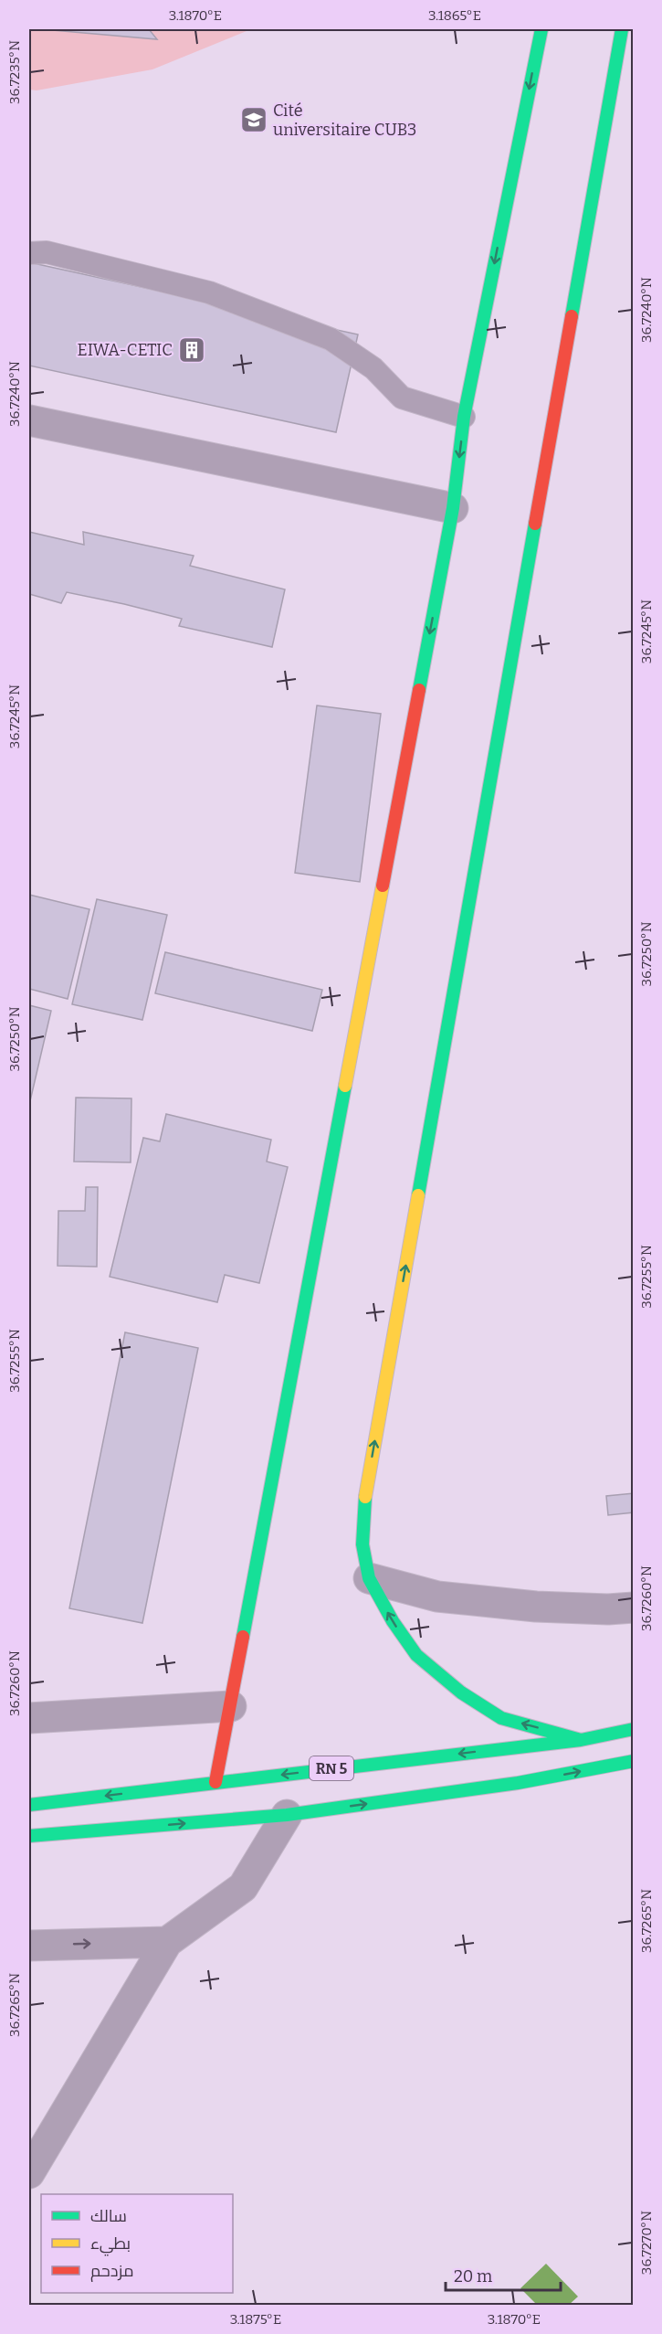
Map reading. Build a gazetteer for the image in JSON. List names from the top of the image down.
{
  "streets": {
    "main road": ["RN 5"]
  },
  "places": {
    "school or university": ["Cité universitaire CUB3"],
    "building": ["EIWA-CETIC"]
  },
  "legend": ["سالك", "بطيء", "مزدحم"],
  "scale_bar": "20 m",
  "coordinates": [
    "3.1870°E",
    "3.1865°E",
    "36.7235°N",
    "36.7240°N",
    "36.7245°N",
    "36.7250°N",
    "36.7255°N",
    "36.7260°N",
    "36.7265°N",
    "36.7270°N",
    "3.1875°E"
  ]
}
